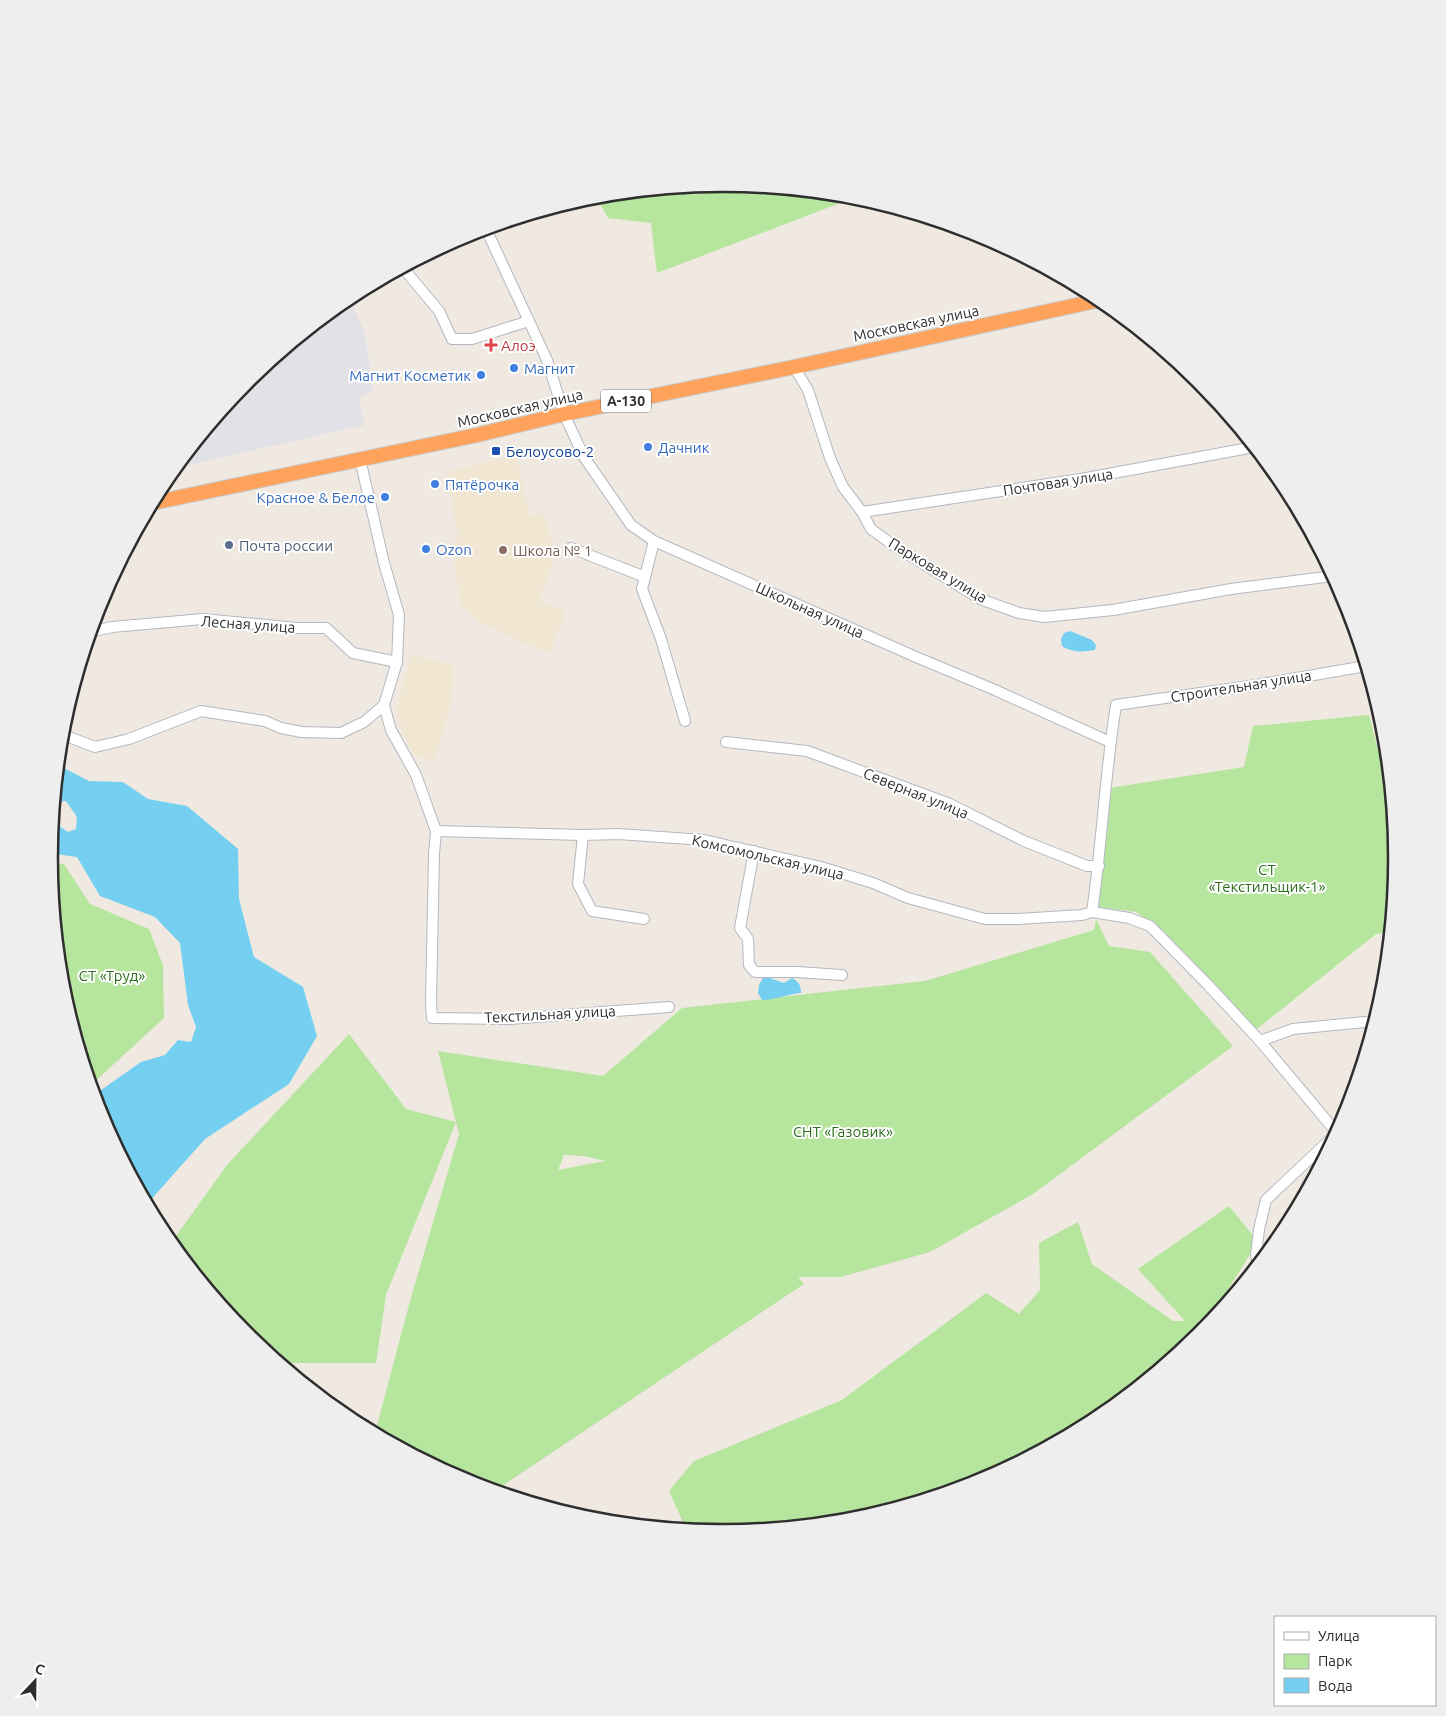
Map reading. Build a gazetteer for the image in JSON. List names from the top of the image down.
{
  "streets": {
    "highway": ["Московская улица", "А-130"],
    "street": [
      "Почтовая улица",
      "Парковая улица",
      "Школьная улица",
      "Лесная улица",
      "Строительная улица",
      "Северная улица",
      "Комсомольская улица",
      "Текстильная улица"
    ]
  },
  "crossings": [
    ["Московская улица", "Парковая улица"],
    ["Московская улица", "Школьная улица"],
    ["Почтовая улица", "Парковая улица"],
    ["Школьная улица", "Строительная улица"],
    ["Комсомольская улица", "Текстильная улица"]
  ],
  "parks": ["СТ «Текстильщик-1»", "СТ «Труд»", "СНТ «Газовик»"],
  "places": {
    "health": ["Алоэ"],
    "other": [
      "Магнит",
      "Магнит Косметик",
      "Дачник",
      "Пятёрочка",
      "Красное & Белое",
      "Почта россии",
      "Ozon",
      "Школа № 1"
    ],
    "transit": ["Белоусово-2"]
  },
  "legend": ["Улица", "Парк", "Вода"],
  "north": "top"
}
